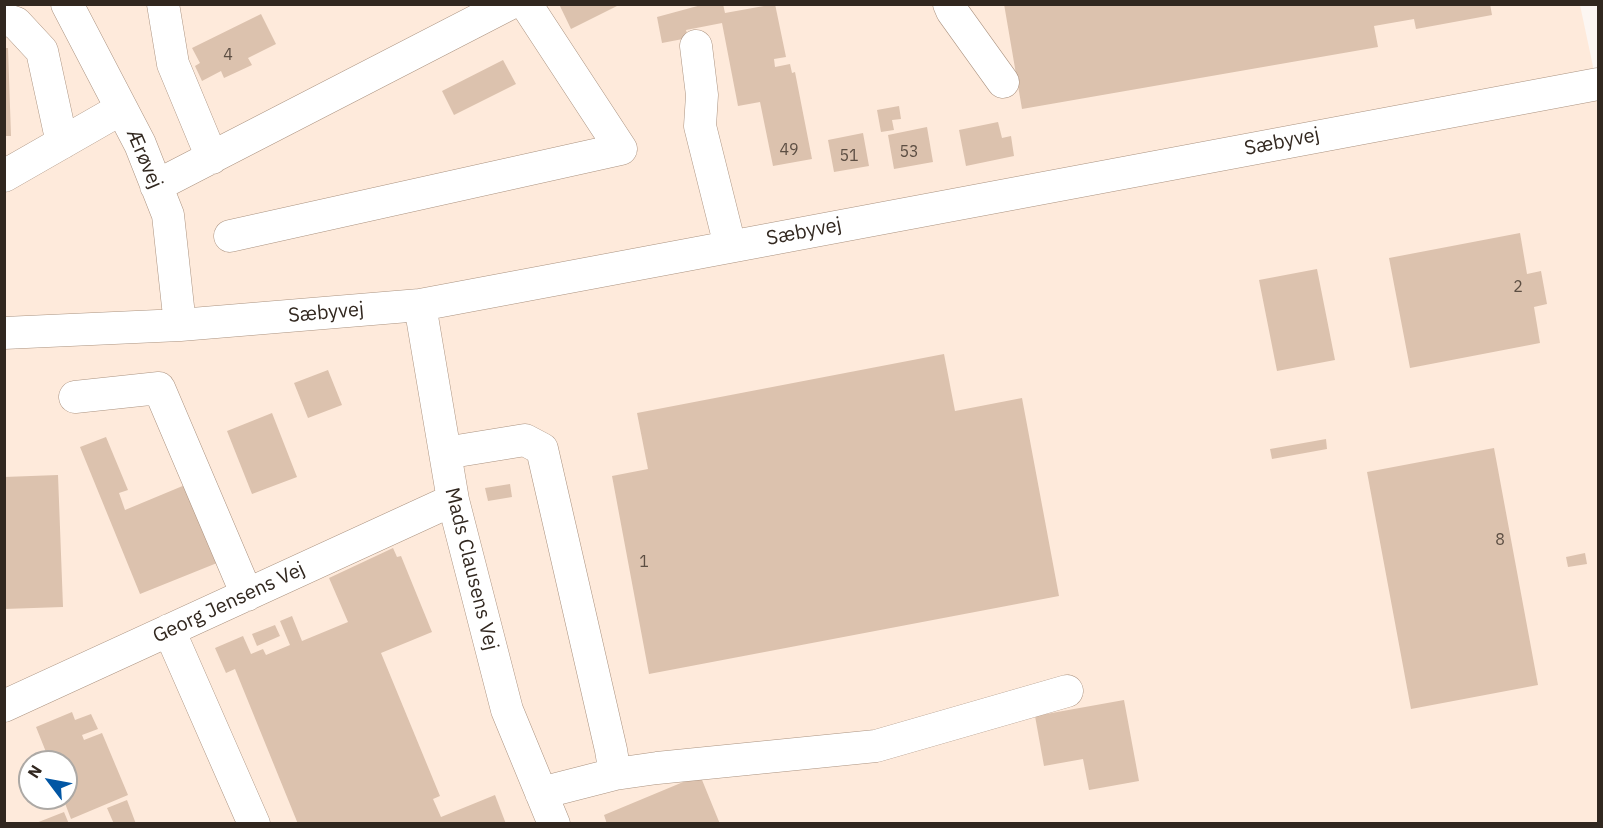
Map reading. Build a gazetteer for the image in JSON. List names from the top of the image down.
{
  "streets": {
    "street": [
      "Sæbyvej",
      "Ærøvej",
      "Mads Clausens Vej",
      "Georg Jensens Vej"
    ]
  },
  "crossings": [
    ["Sæbyvej", "Ærøvej"],
    ["Sæbyvej", "Mads Clausens Vej"],
    ["Mads Clausens Vej", "Georg Jensens Vej"]
  ],
  "house_numbers": [
    "4",
    "49",
    "53",
    "51",
    "2",
    "8",
    "1"
  ],
  "north": "top left"
}
